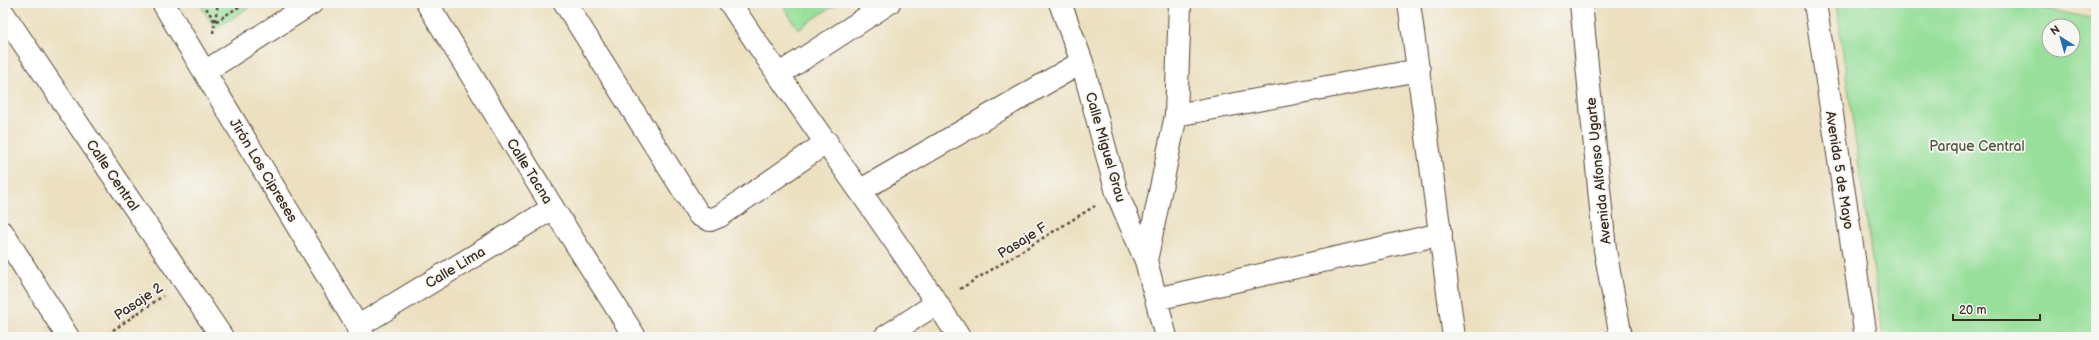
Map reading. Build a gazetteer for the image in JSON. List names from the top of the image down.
{
  "streets": {
    "street": [
      "Calle Miguel Grau",
      "Jirón Los Cipreses",
      "Avenida 5 de Mayo",
      "Calle Tacna",
      "Avenida Alfonso Ugarte",
      "Calle Central",
      "Calle Lima"
    ],
    "path": ["Pasaje F", "Pasaje 2"]
  },
  "crossings": [
    ["Calle Miguel Grau", "Pasaje F"],
    ["Jirón Los Cipreses", "Calle Lima"],
    ["Calle Tacna", "Calle Lima"],
    ["Calle Central", "Pasaje 2"]
  ],
  "parks": ["Parque Central"],
  "scale_bar": "20 m",
  "north": "top left"
}
